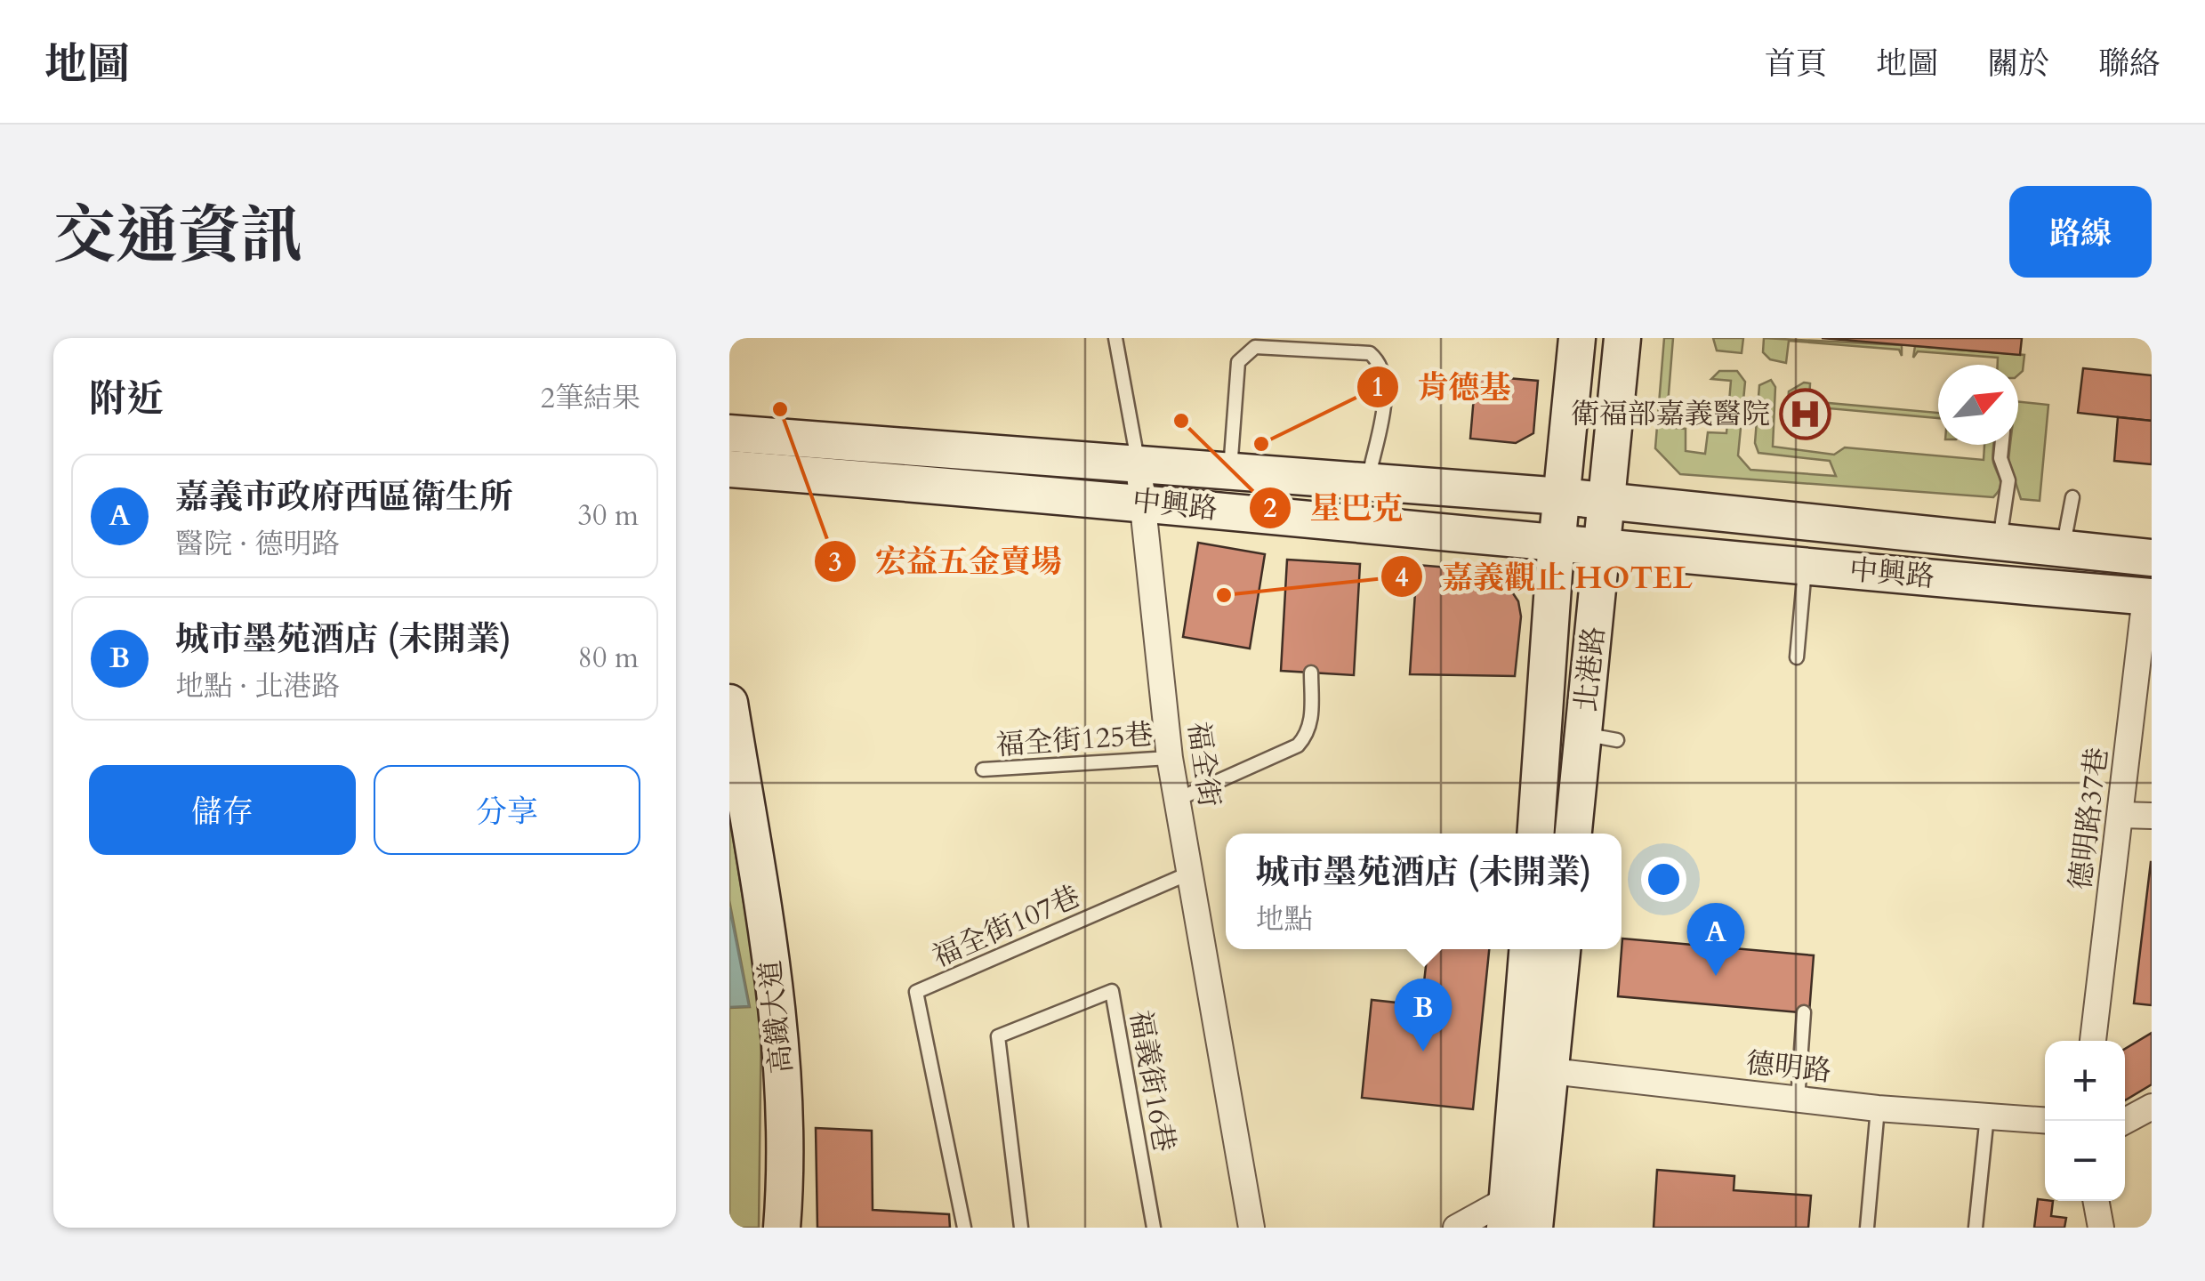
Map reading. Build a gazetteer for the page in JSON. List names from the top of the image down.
{
  "streets": {
    "street": [
      "中興路",
      "北港路",
      "福全街",
      "德明路37巷",
      "高鐵大道",
      "德明路"
    ],
    "lane": ["福全街125巷", "福全街107巷", "福義街16巷"]
  },
  "crossings": [
    ["中興路", "北港路"],
    ["中興路", "福全街"],
    ["中興路", "德明路37巷"],
    ["福全街125巷", "福全街"],
    ["福全街", "福全街107巷"]
  ],
  "places": {
    "other": [
      "宏益五金賣場",
      "星巴克",
      "肯德基",
      "嘉義觀止 HOTEL"
    ],
    "hospital": ["衛福部嘉義醫院"]
  },
  "north": "top right",
  "page": {
    "header": "地圖",
    "nav": [
      "首頁",
      "地圖",
      "關於",
      "聯絡"
    ],
    "title": "交通資訊",
    "buttons": [
      "路線",
      ["儲存", "分享"]
    ],
    "heading": ["附近", "2筆結果"],
    "list": [
      {
        "mark": "A",
        "name": "嘉義市政府西區衛生所",
        "note": "醫院 · 德明路",
        "value": "30 m"
      },
      {
        "mark": "B",
        "name": "城市墨苑酒店 (未開業)",
        "note": "地點 · 北港路",
        "value": "80 m"
      }
    ],
    "popup": ["城市墨苑酒店 (未開業)", "地點"],
    "pins": ["A", "B"],
    "map_buttons": ["+", "−"]
  }
}
